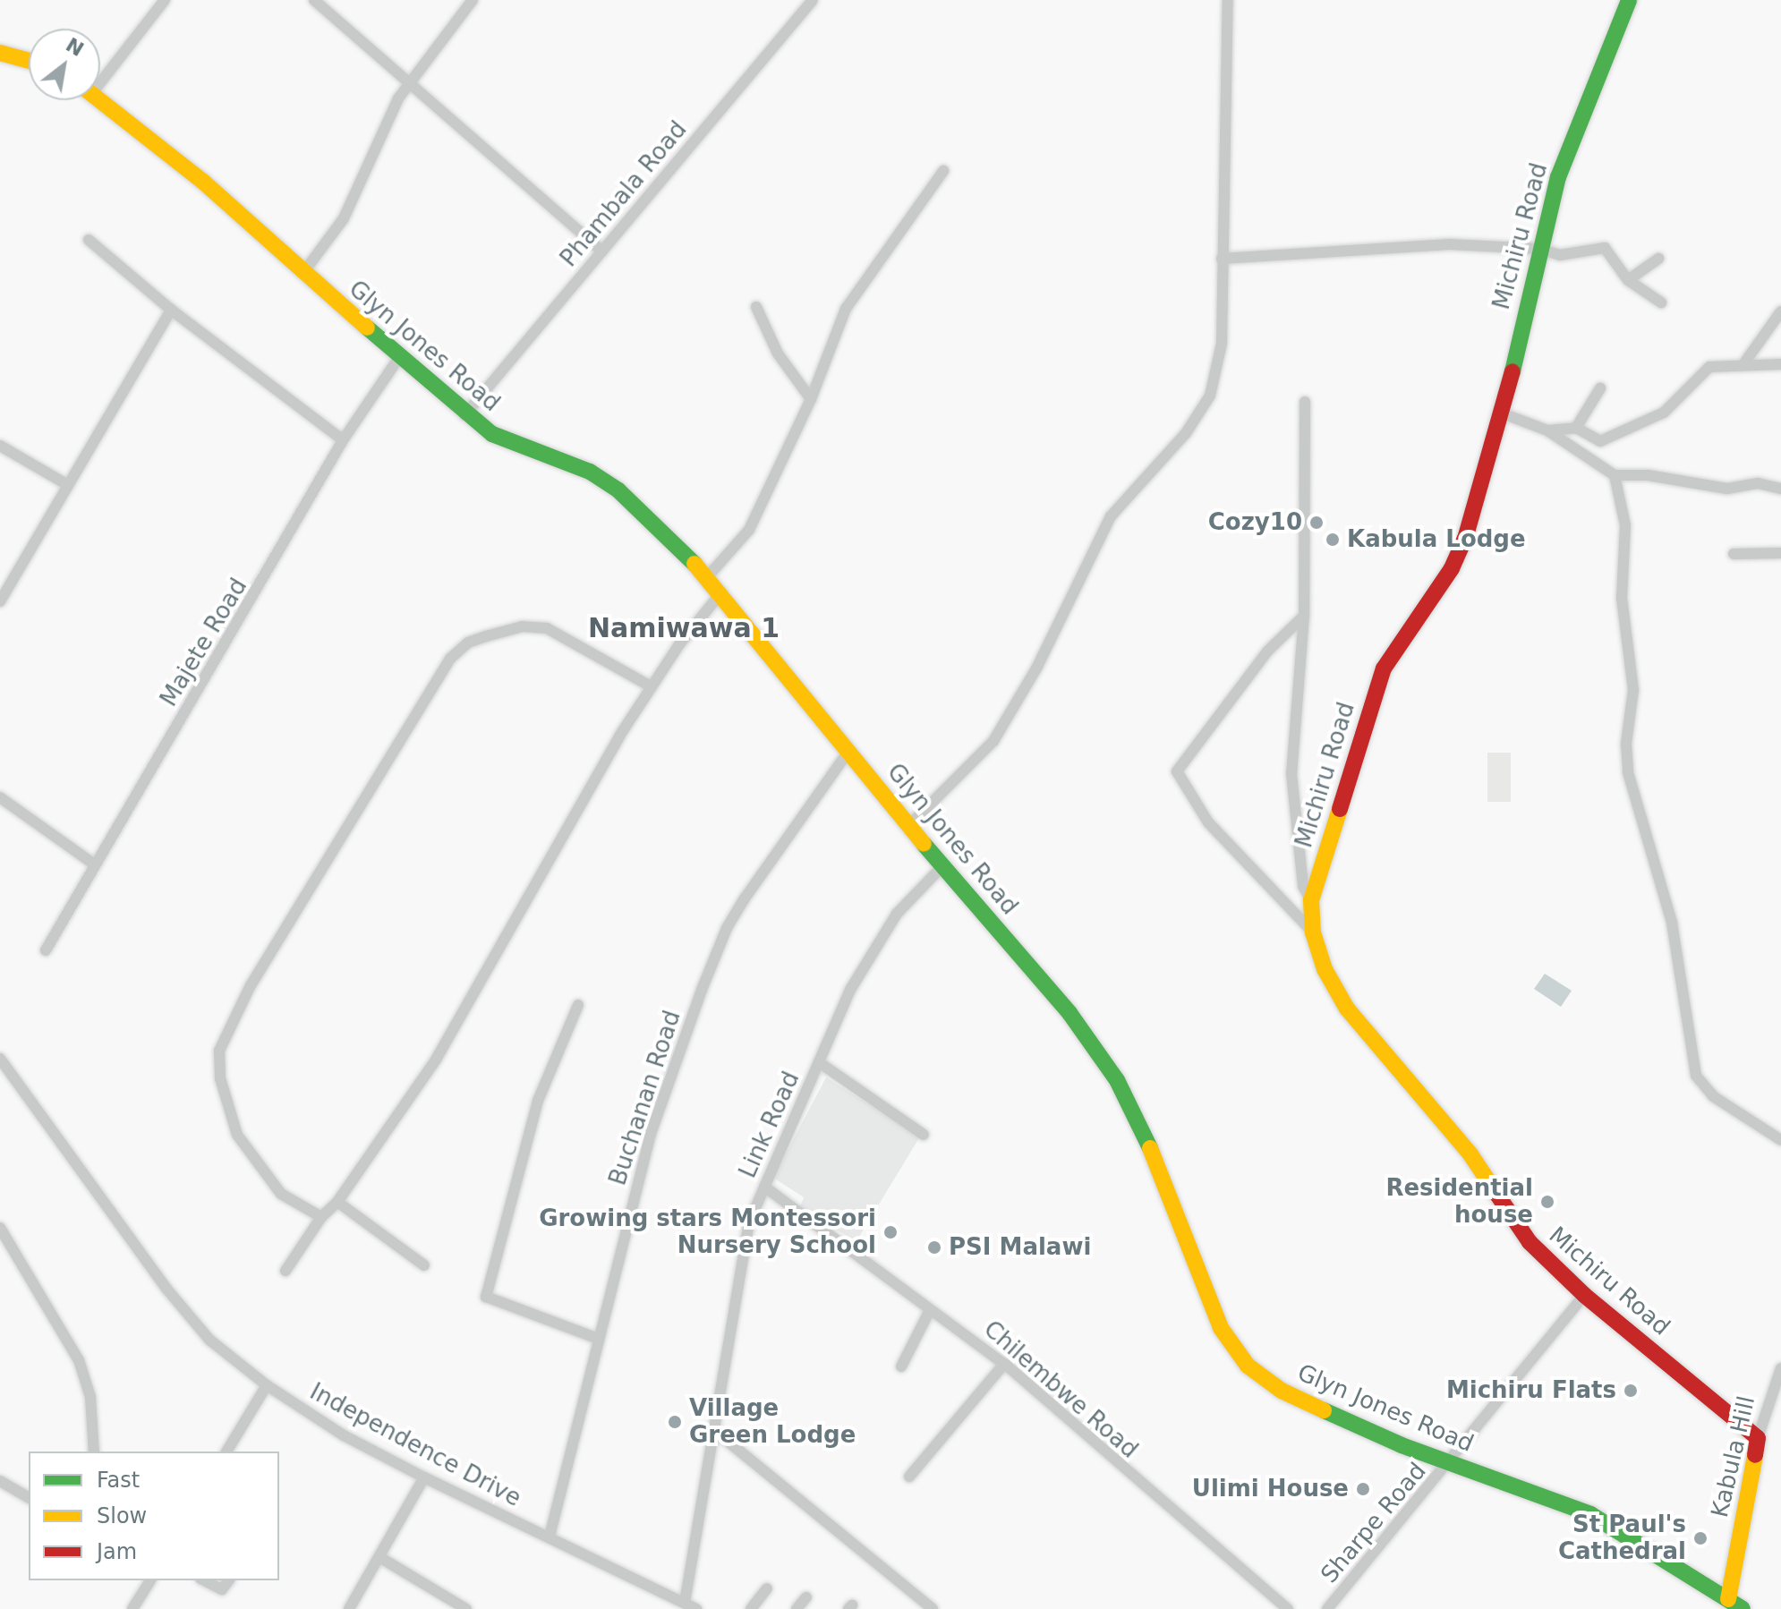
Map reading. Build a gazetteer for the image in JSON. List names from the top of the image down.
{
  "streets": {
    "street": [
      "Phambala Road",
      "Michiru Road",
      "Glyn Jones Road",
      "Majete Road",
      "Buchanan Road",
      "Link Road",
      "Chilembwe Road",
      "Independence Drive",
      "Kabula Hill",
      "Sharpe Road"
    ]
  },
  "crossings": [
    ["Phambala Road", "Glyn Jones Road"],
    ["Michiru Road", "Kabula Hill"],
    ["Michiru Road", "Sharpe Road"],
    ["Glyn Jones Road", "Majete Road"],
    ["Glyn Jones Road", "Buchanan Road"],
    ["Glyn Jones Road", "Link Road"],
    ["Glyn Jones Road", "Kabula Hill"],
    ["Glyn Jones Road", "Sharpe Road"],
    ["Buchanan Road", "Independence Drive"],
    ["Link Road", "Chilembwe Road"],
    ["Link Road", "Independence Drive"]
  ],
  "districts": ["Namiwawa 1"],
  "places": [
    "Cozy10",
    "Kabula Lodge",
    "Residential house",
    "Growing stars Montessori Nursery School",
    "PSI Malawi",
    "Michiru Flats",
    "Village Green Lodge",
    "Ulimi House",
    "St Paul's Cathedral"
  ],
  "legend": ["Fast", "Slow", "Jam"],
  "north": "top right"
}
